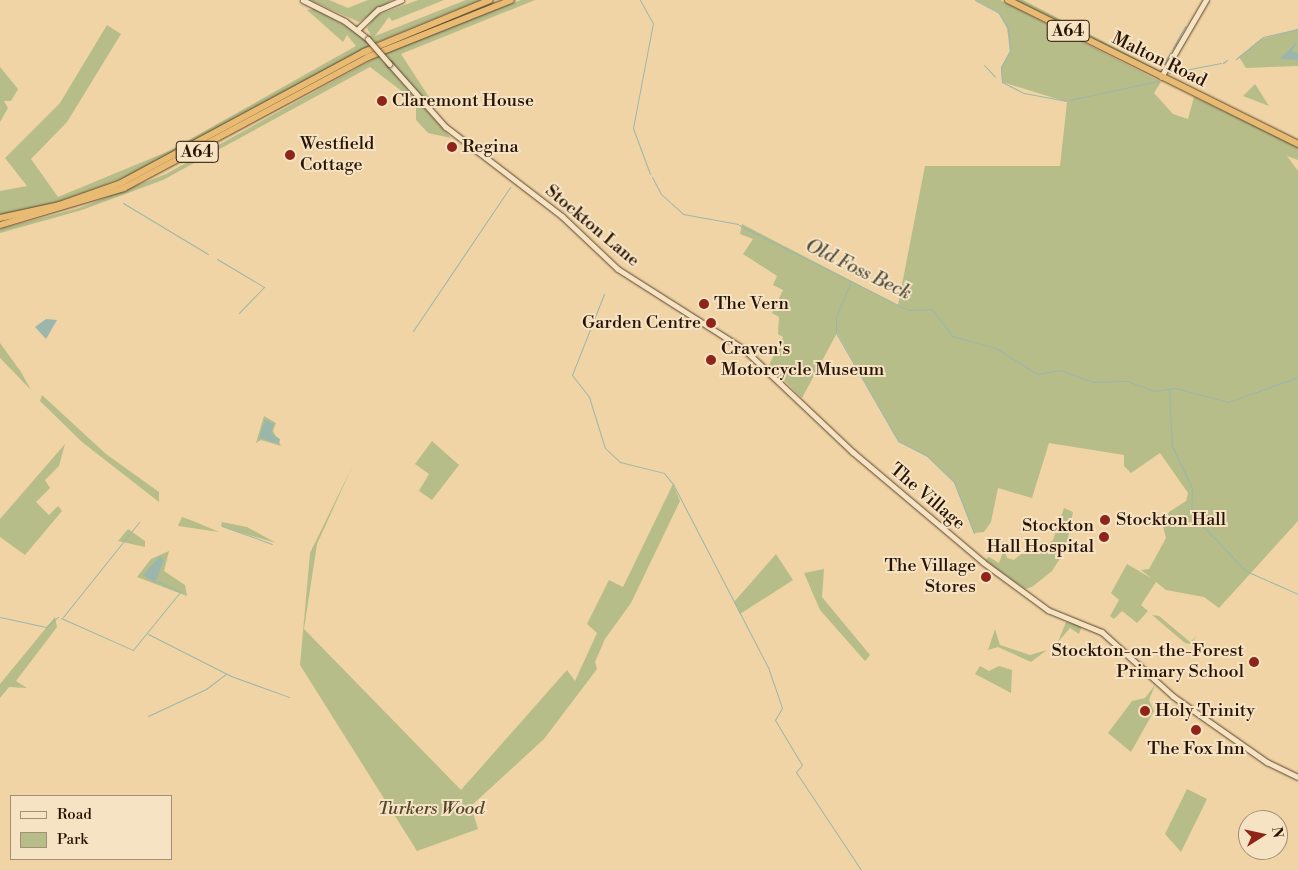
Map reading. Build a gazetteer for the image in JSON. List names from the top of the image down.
{
  "streets": {
    "highway": ["A64", "Malton Road"],
    "street": ["Stockton Lane", "The Village"]
  },
  "crossings": [
    ["Stockton Lane", "The Village"]
  ],
  "water": ["Old Foss Beck"],
  "parks": ["Turkers Wood"],
  "places": [
    "Claremont House",
    "Regina",
    "Westfield Cottage",
    "The Vern",
    "Garden Centre",
    "Craven's Motorcycle Museum",
    "Stockton Hall",
    "Stockton Hall Hospital",
    "The Village Stores",
    "Stockton-on-the-Forest Primary School",
    "Holy Trinity",
    "The Fox Inn"
  ],
  "legend": ["Road", "Park"],
  "north": "right"
}
